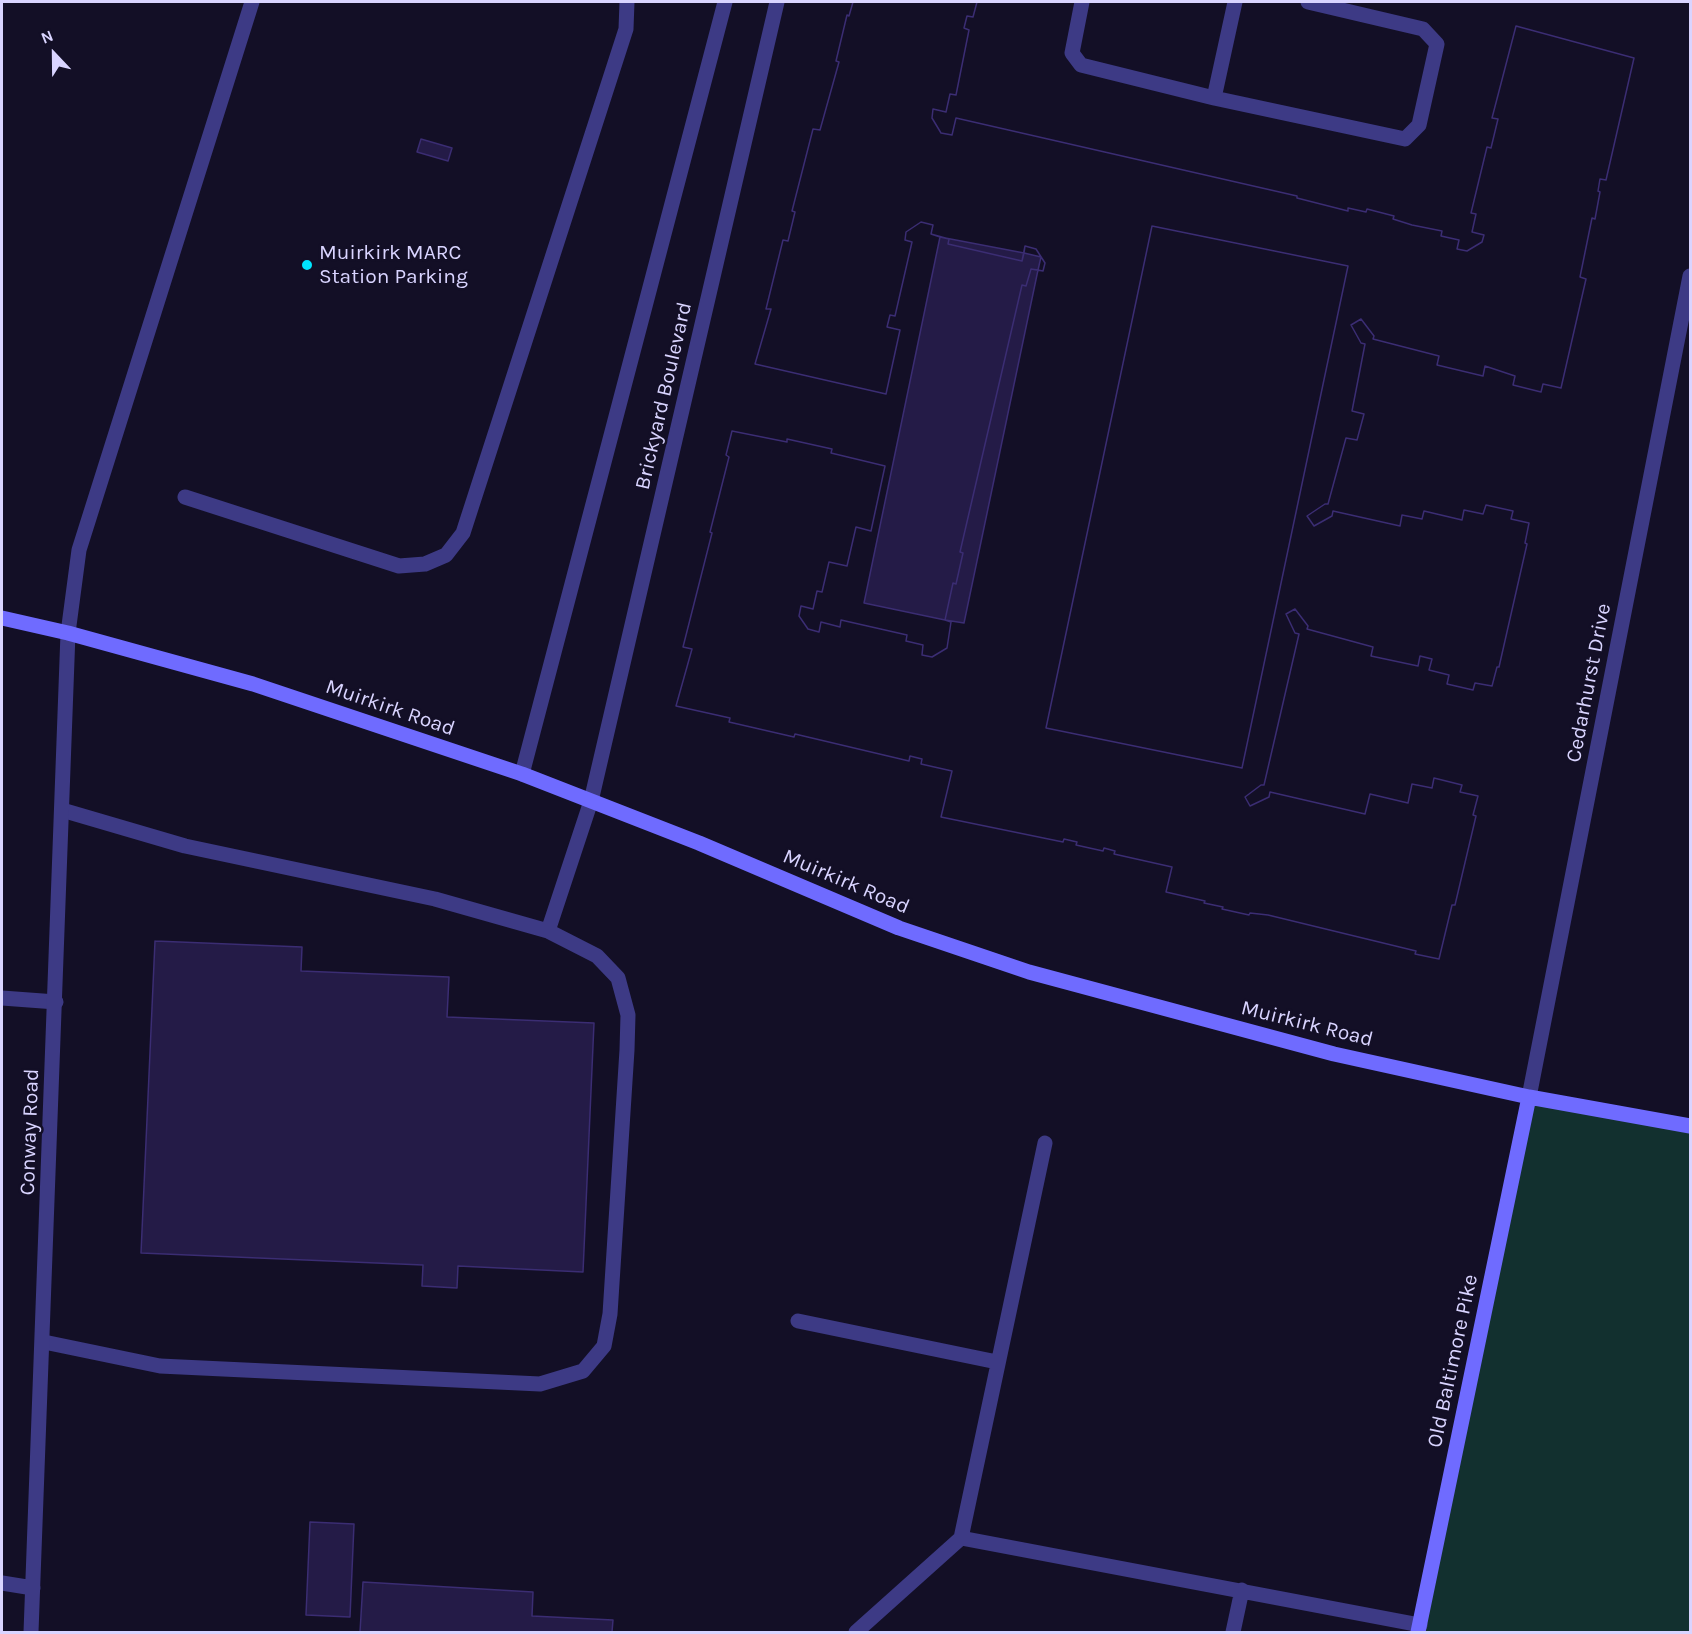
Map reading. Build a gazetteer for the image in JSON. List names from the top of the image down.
{
  "streets": {
    "main road": ["Muirkirk Road", "Old Baltimore Pike"],
    "street": ["Brickyard Boulevard", "Cedarhurst Drive", "Conway Road"]
  },
  "crossings": [
    ["Brickyard Boulevard", "Muirkirk Road"],
    ["Cedarhurst Drive", "Muirkirk Road"],
    ["Cedarhurst Drive", "Old Baltimore Pike"],
    ["Muirkirk Road", "Conway Road"],
    ["Muirkirk Road", "Old Baltimore Pike"]
  ],
  "places": ["Muirkirk MARC Station Parking"],
  "north": "top"
}
